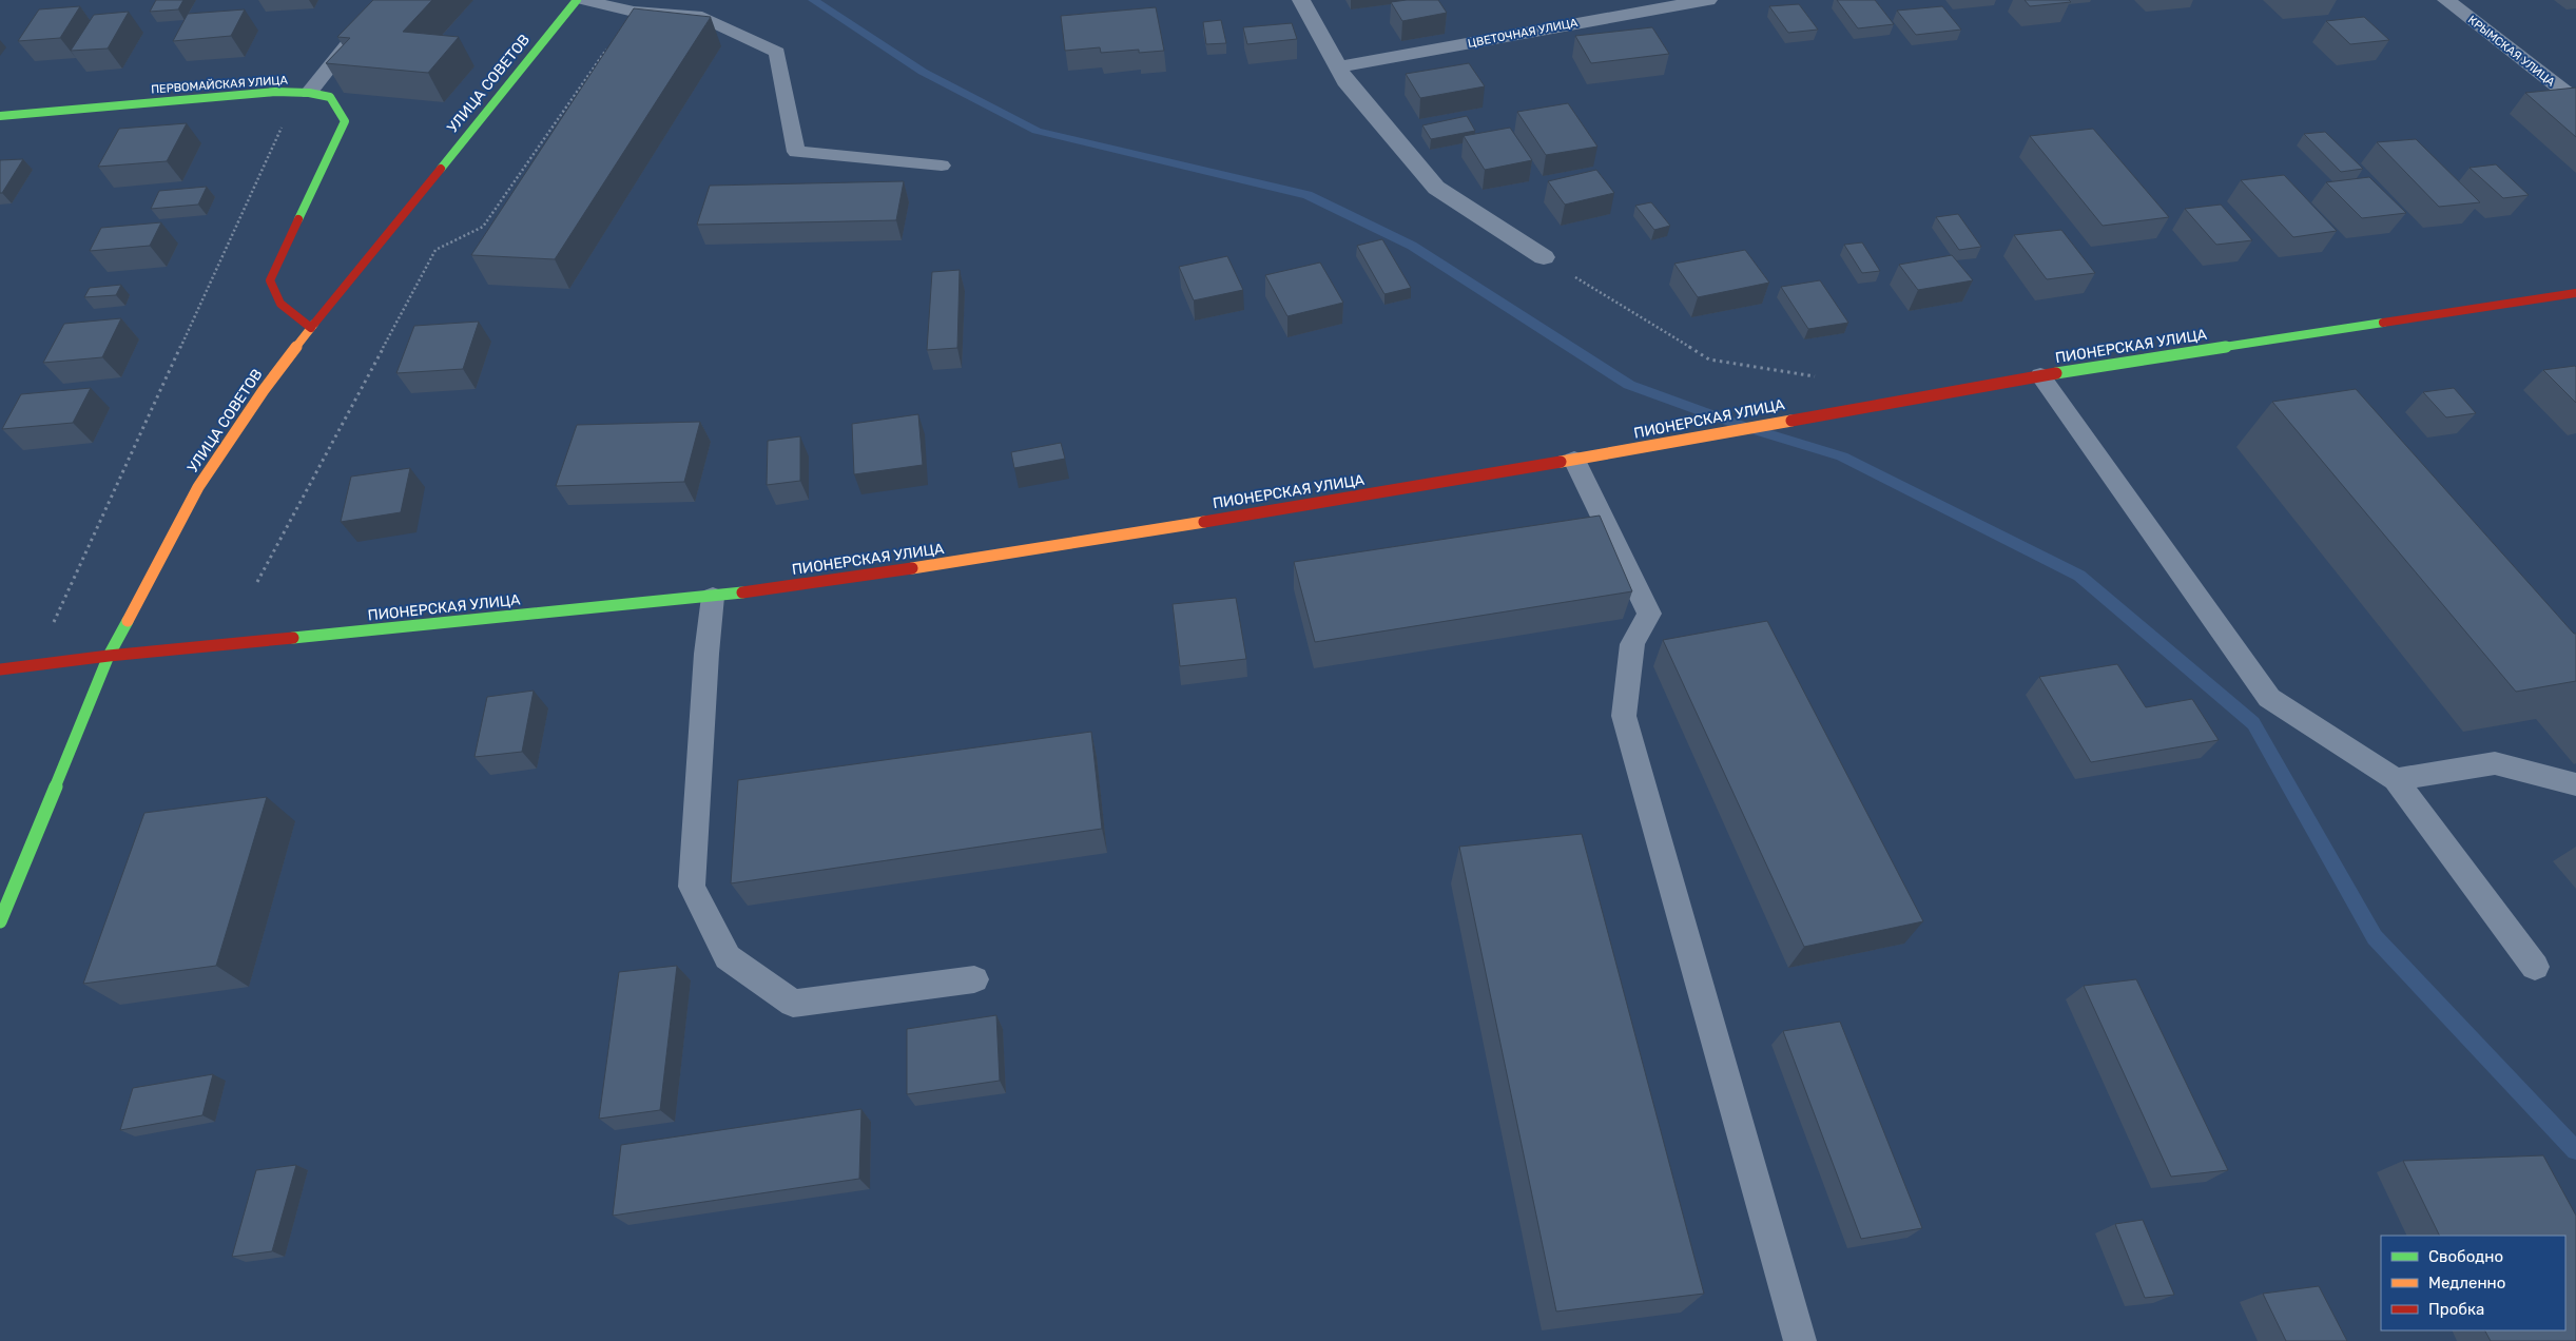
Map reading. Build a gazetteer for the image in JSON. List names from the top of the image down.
{
  "streets": {
    "street": [
      "ЦВЕТОЧНАЯ УЛИЦА",
      "КРЫМСКАЯ УЛИЦА",
      "УЛИЦА СОВЕТОВ",
      "ПЕРВОМАЙСКАЯ УЛИЦА",
      "ПИОНЕРСКАЯ УЛИЦА"
    ]
  },
  "crossings": [
    ["УЛИЦА СОВЕТОВ", "ПЕРВОМАЙСКАЯ УЛИЦА"],
    ["УЛИЦА СОВЕТОВ", "ПИОНЕРСКАЯ УЛИЦА"]
  ],
  "legend": ["Свободно", "Медленно", "Пробка"]
}
